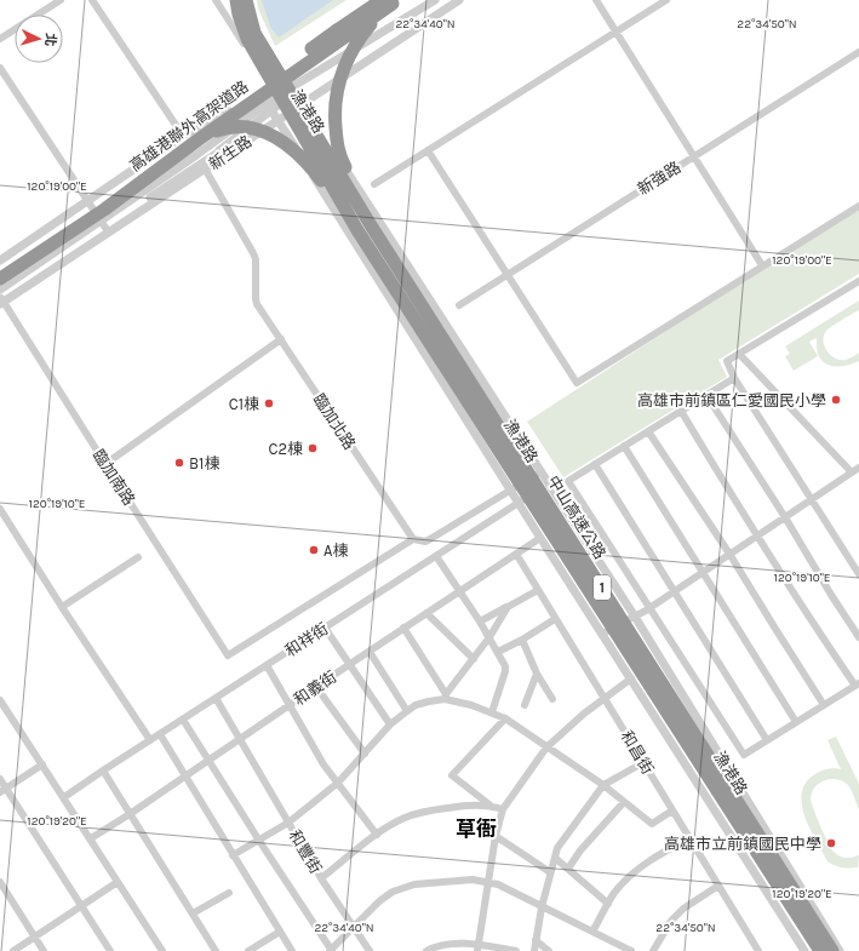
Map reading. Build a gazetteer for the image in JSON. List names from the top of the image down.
{
  "streets": {
    "highway": ["高雄港聯外高架道路", "中山高速公路", "1"],
    "street": [
      "漁港路",
      "新生路",
      "新強路",
      "臨加北路",
      "臨加南路",
      "和祥街",
      "和義街",
      "和昌街",
      "和豐街"
    ]
  },
  "crossings": [
    ["漁港路", "新生路"],
    ["漁港路", "和祥街"],
    ["漁港路", "和義街"],
    ["新生路", "臨加北路"],
    ["新生路", "臨加南路"],
    ["臨加北路", "臨加南路"],
    ["和祥街", "和豐街"],
    ["和義街", "和昌街"],
    ["和義街", "和豐街"]
  ],
  "districts": ["草衙"],
  "places": [
    "高雄市前鎮區仁愛國民小學",
    "C1棟",
    "C2棟",
    "B1棟",
    "A棟",
    "高雄市立前鎮國民中學"
  ],
  "north": "right",
  "coordinates": [
    "22°34'40\"N",
    "22°34'50\"N",
    "120°19'00\"E",
    "120°19'10\"E",
    "120°19'20\"E"
  ]
}
